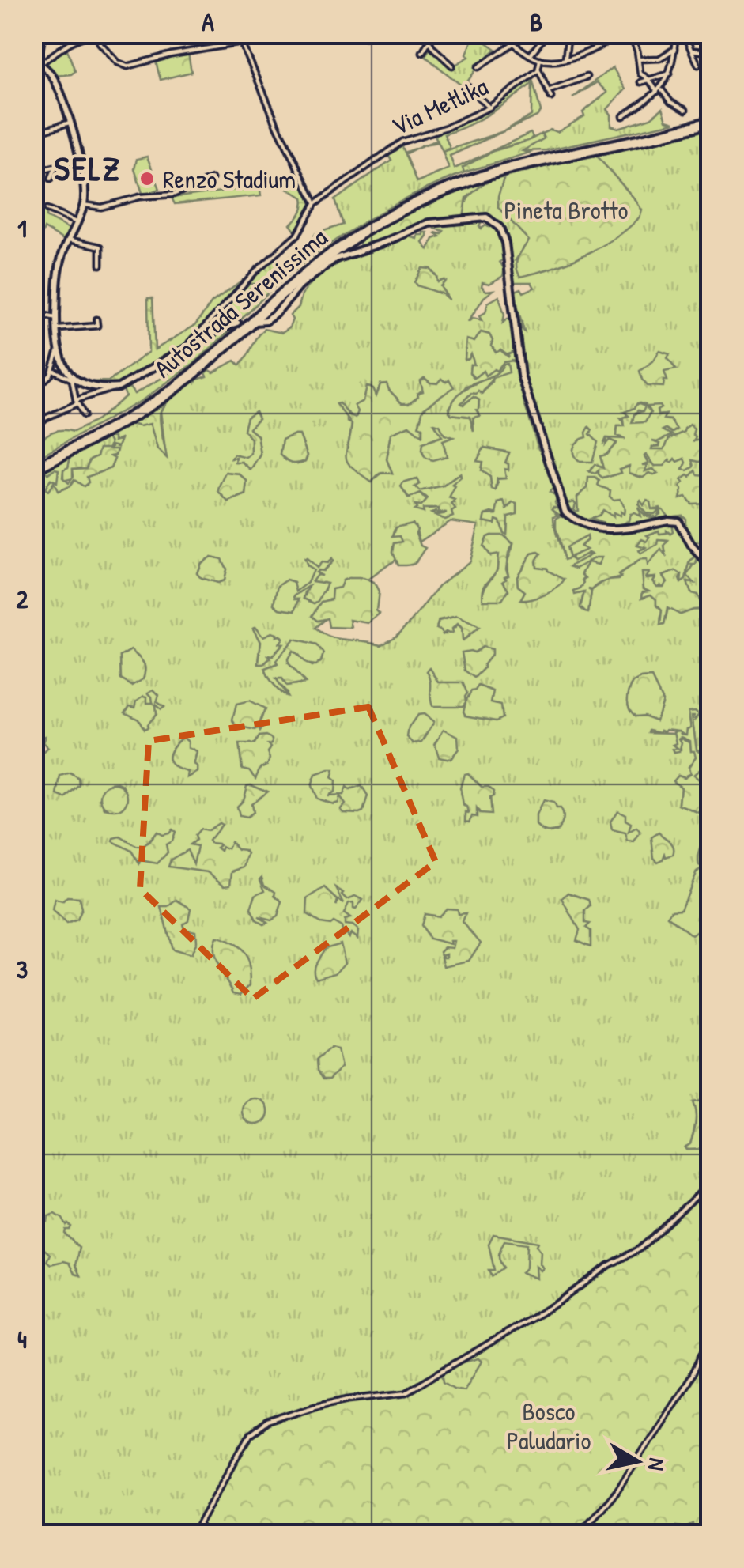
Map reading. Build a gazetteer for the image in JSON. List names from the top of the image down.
{
  "streets": {
    "highway": ["Autostrada Serenissima"],
    "street": ["Via Metlika"]
  },
  "districts": ["SELZ"],
  "parks": ["Pineta Brotto", "Bosco Paludario"],
  "places": ["Renzo Stadium"],
  "north": "right",
  "grid": {
    "columns": ["A", "B"],
    "rows": [
      "1",
      "2",
      "3",
      "4"
    ]
  }
}
